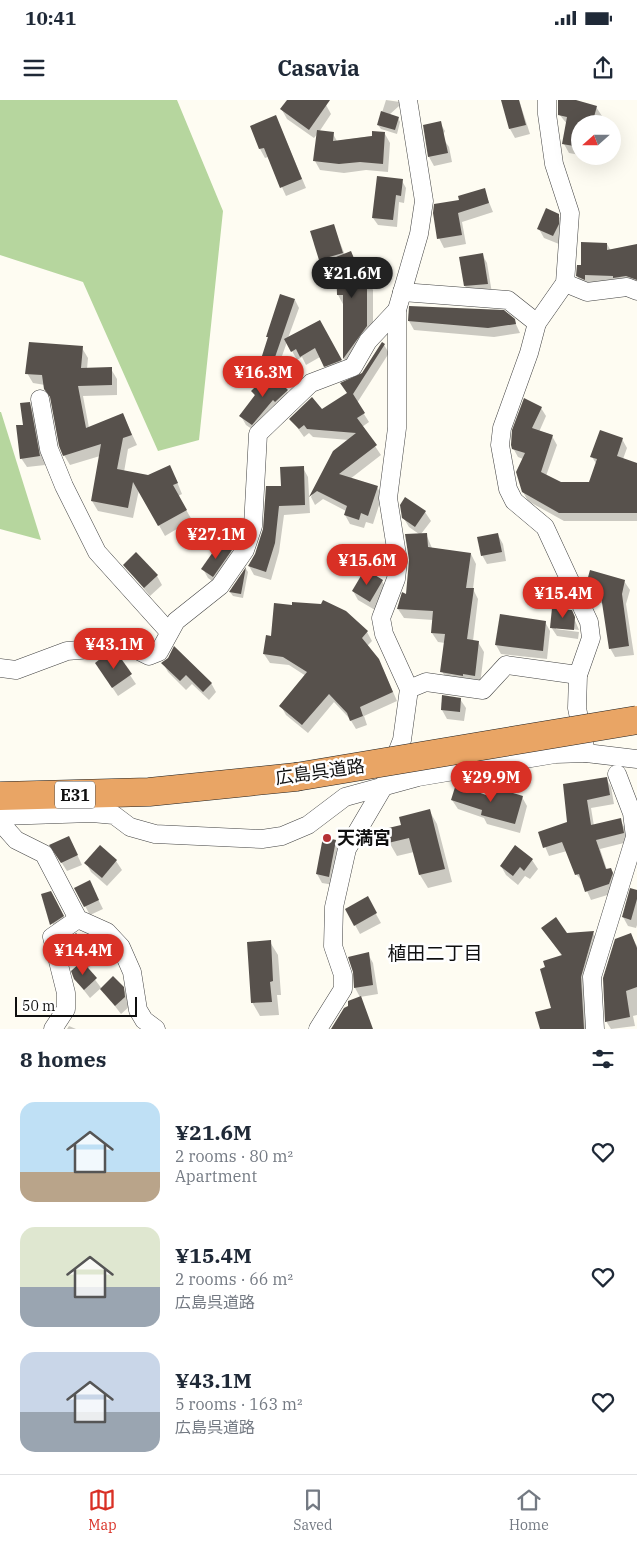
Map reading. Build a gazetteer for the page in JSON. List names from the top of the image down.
{
  "streets": {
    "highway": ["広島呉道路", "E31"]
  },
  "districts": ["植田二丁目"],
  "places": ["天満宮"],
  "scale_bar": "50 m",
  "north": "left",
  "page": {
    "status": "10:41",
    "header": "Casavia",
    "price": [
      "¥21.6M",
      "¥16.3M",
      "¥27.1M",
      "¥15.6M",
      "¥15.4M",
      "¥43.1M",
      "¥29.9M",
      "¥14.4M"
    ],
    "scale": "50 m",
    "heading": "8 homes",
    "list": [
      {
        "name": "¥21.6M",
        "note": "2 rooms · 80 m² · Apartment"
      },
      {
        "name": "¥15.4M",
        "note": "2 rooms · 66 m² · 広島呉道路"
      },
      {
        "name": "¥43.1M",
        "note": "5 rooms · 163 m² · 広島呉道路"
      }
    ],
    "tabs": ["Map", "Saved", "Home"]
  }
}
